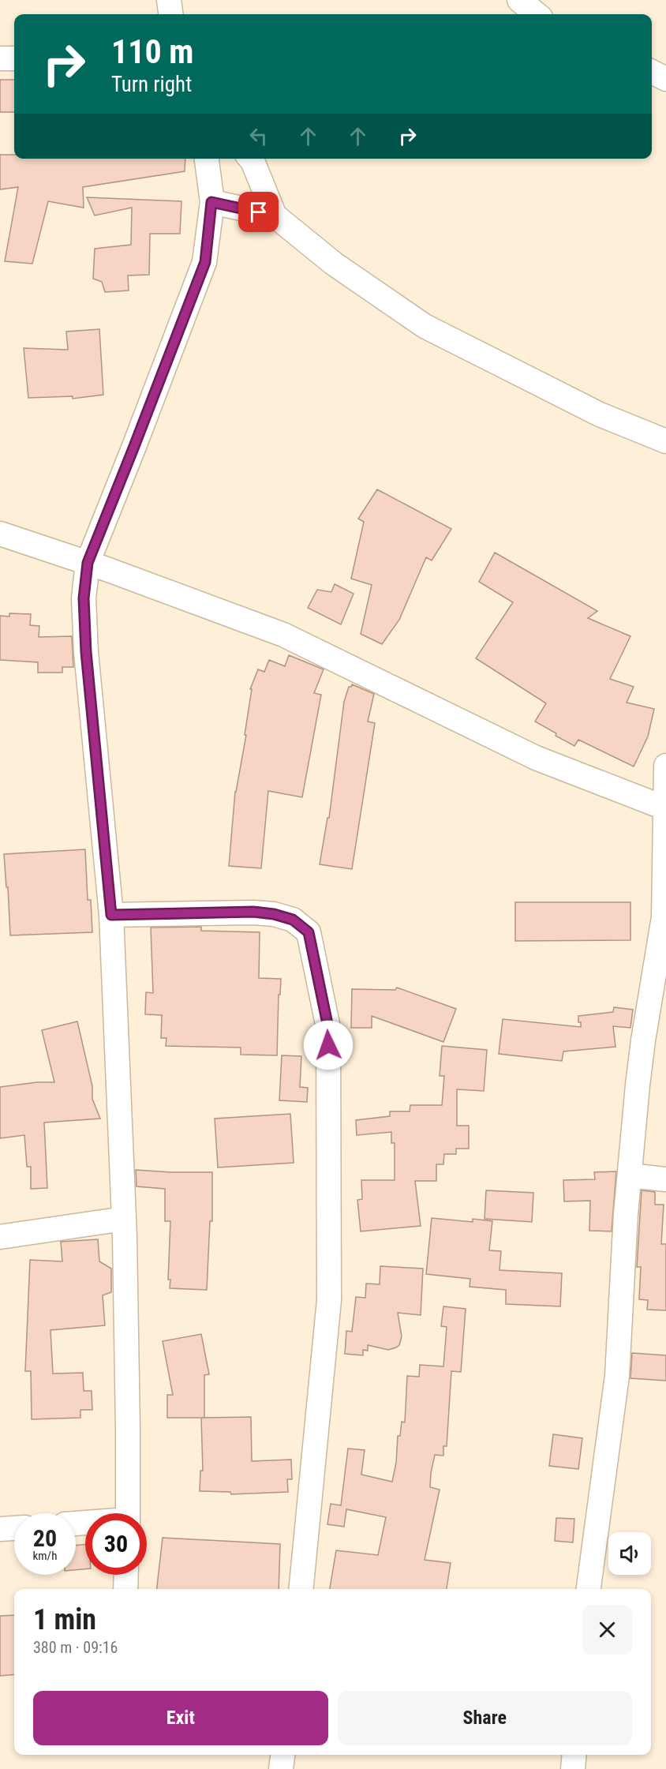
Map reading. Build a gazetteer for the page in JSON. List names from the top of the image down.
{
  "page": {
    "turn": ["110 m", "Turn right"],
    "speed": "20 km/h",
    "limit": "30",
    "heading": ["1 min", "380 m · 09:16"],
    "buttons": ["Exit", "Share"]
  }
}
